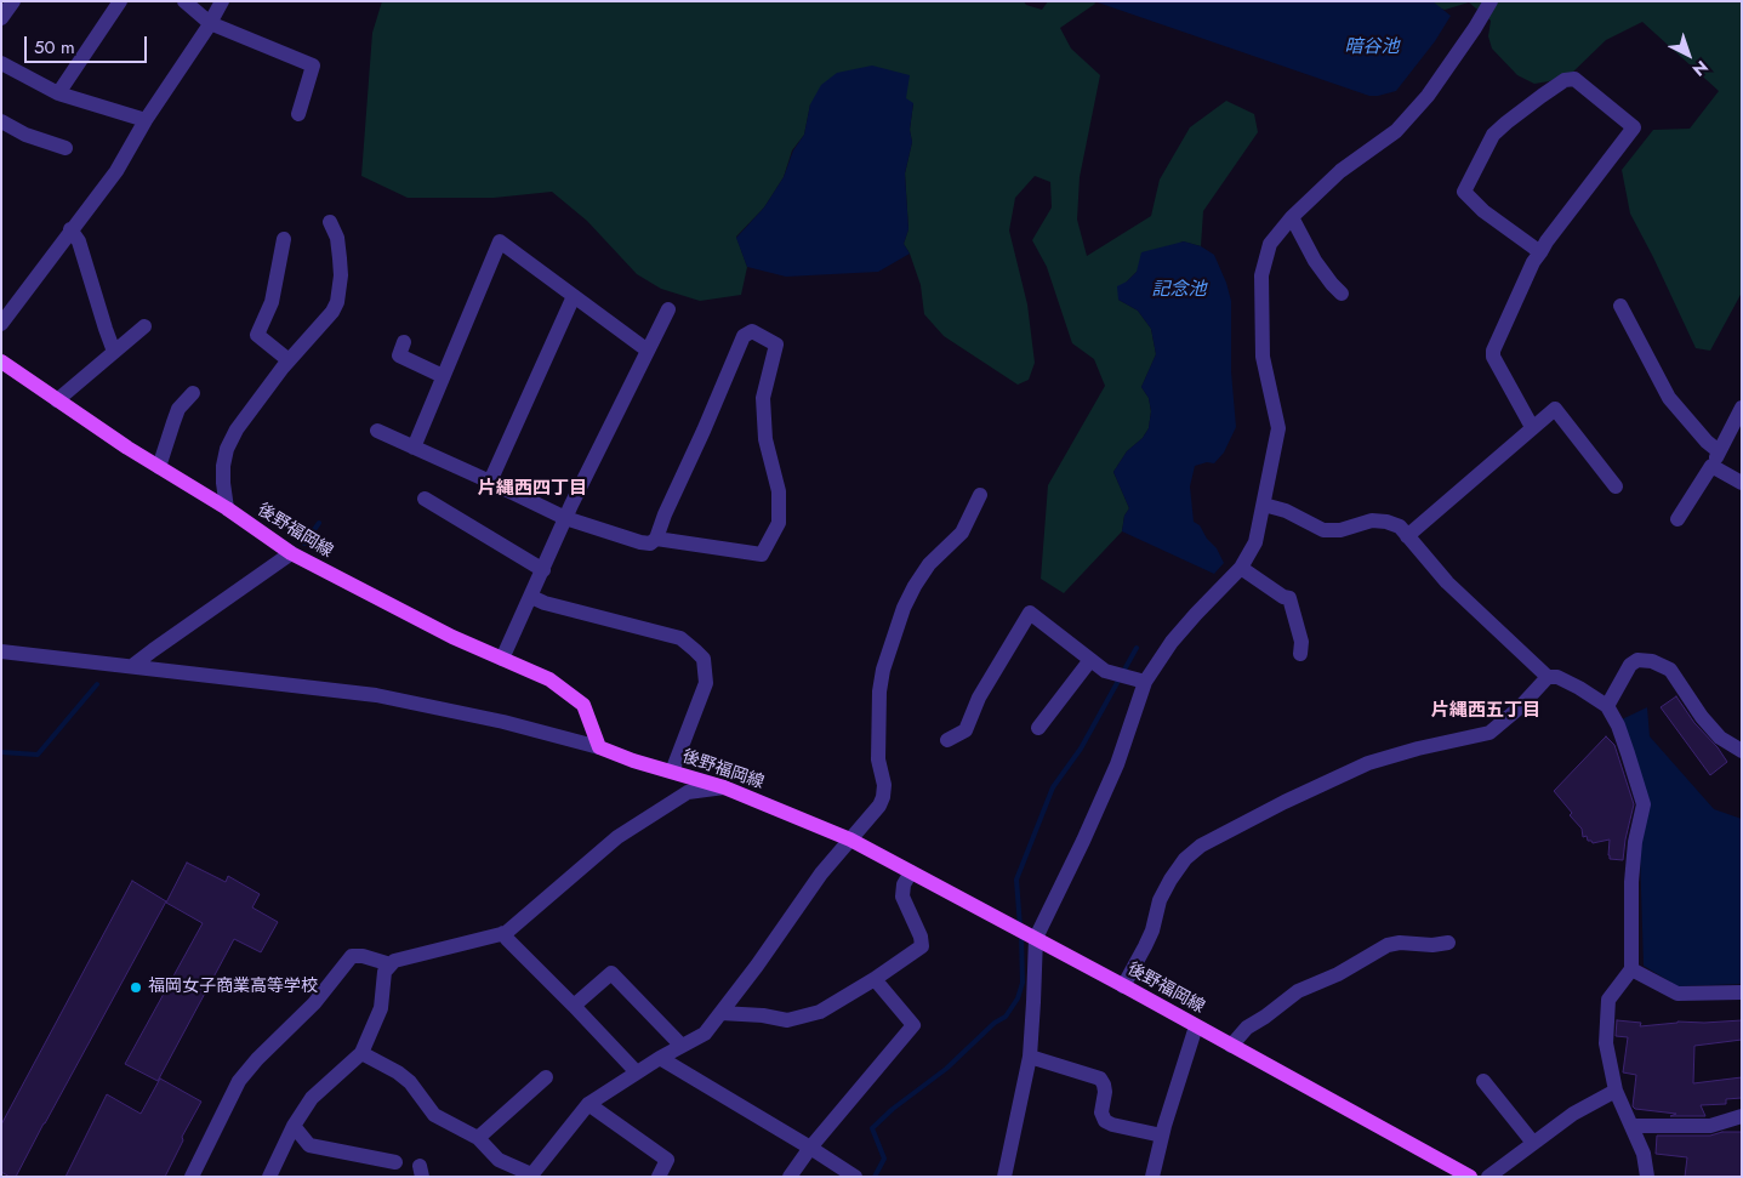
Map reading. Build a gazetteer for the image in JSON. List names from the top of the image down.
{
  "streets": {
    "main road": ["後野福岡線"]
  },
  "districts": ["片縄西四丁目", "片縄西五丁目"],
  "water": ["暗谷池", "記念池"],
  "places": ["福岡女子商業高等学校"],
  "scale_bar": "50 m",
  "north": "bottom right"
}
